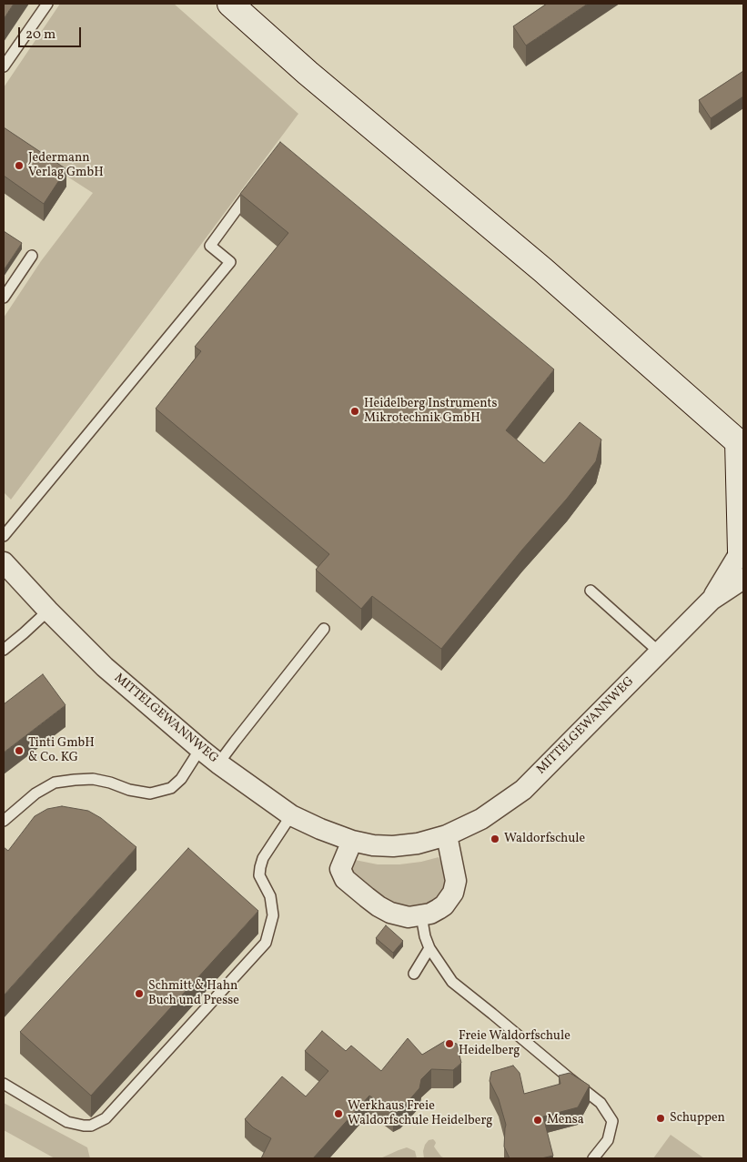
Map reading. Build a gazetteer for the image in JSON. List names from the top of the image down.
{
  "streets": {
    "street": ["MITTELGEWANNWEG"]
  },
  "places": [
    "Jedermann Verlag GmbH",
    "Heidelberg Instruments Mikrotechnik GmbH",
    "Tinti GmbH & Co. KG",
    "Waldorfschule",
    "Schmitt & Hahn Buch und Presse",
    "Freie Waldorfschule Heidelberg",
    "Werkhaus Freie Waldorfschule Heidelberg",
    "Schuppen",
    "Mensa"
  ],
  "scale_bar": "20 m"
}
